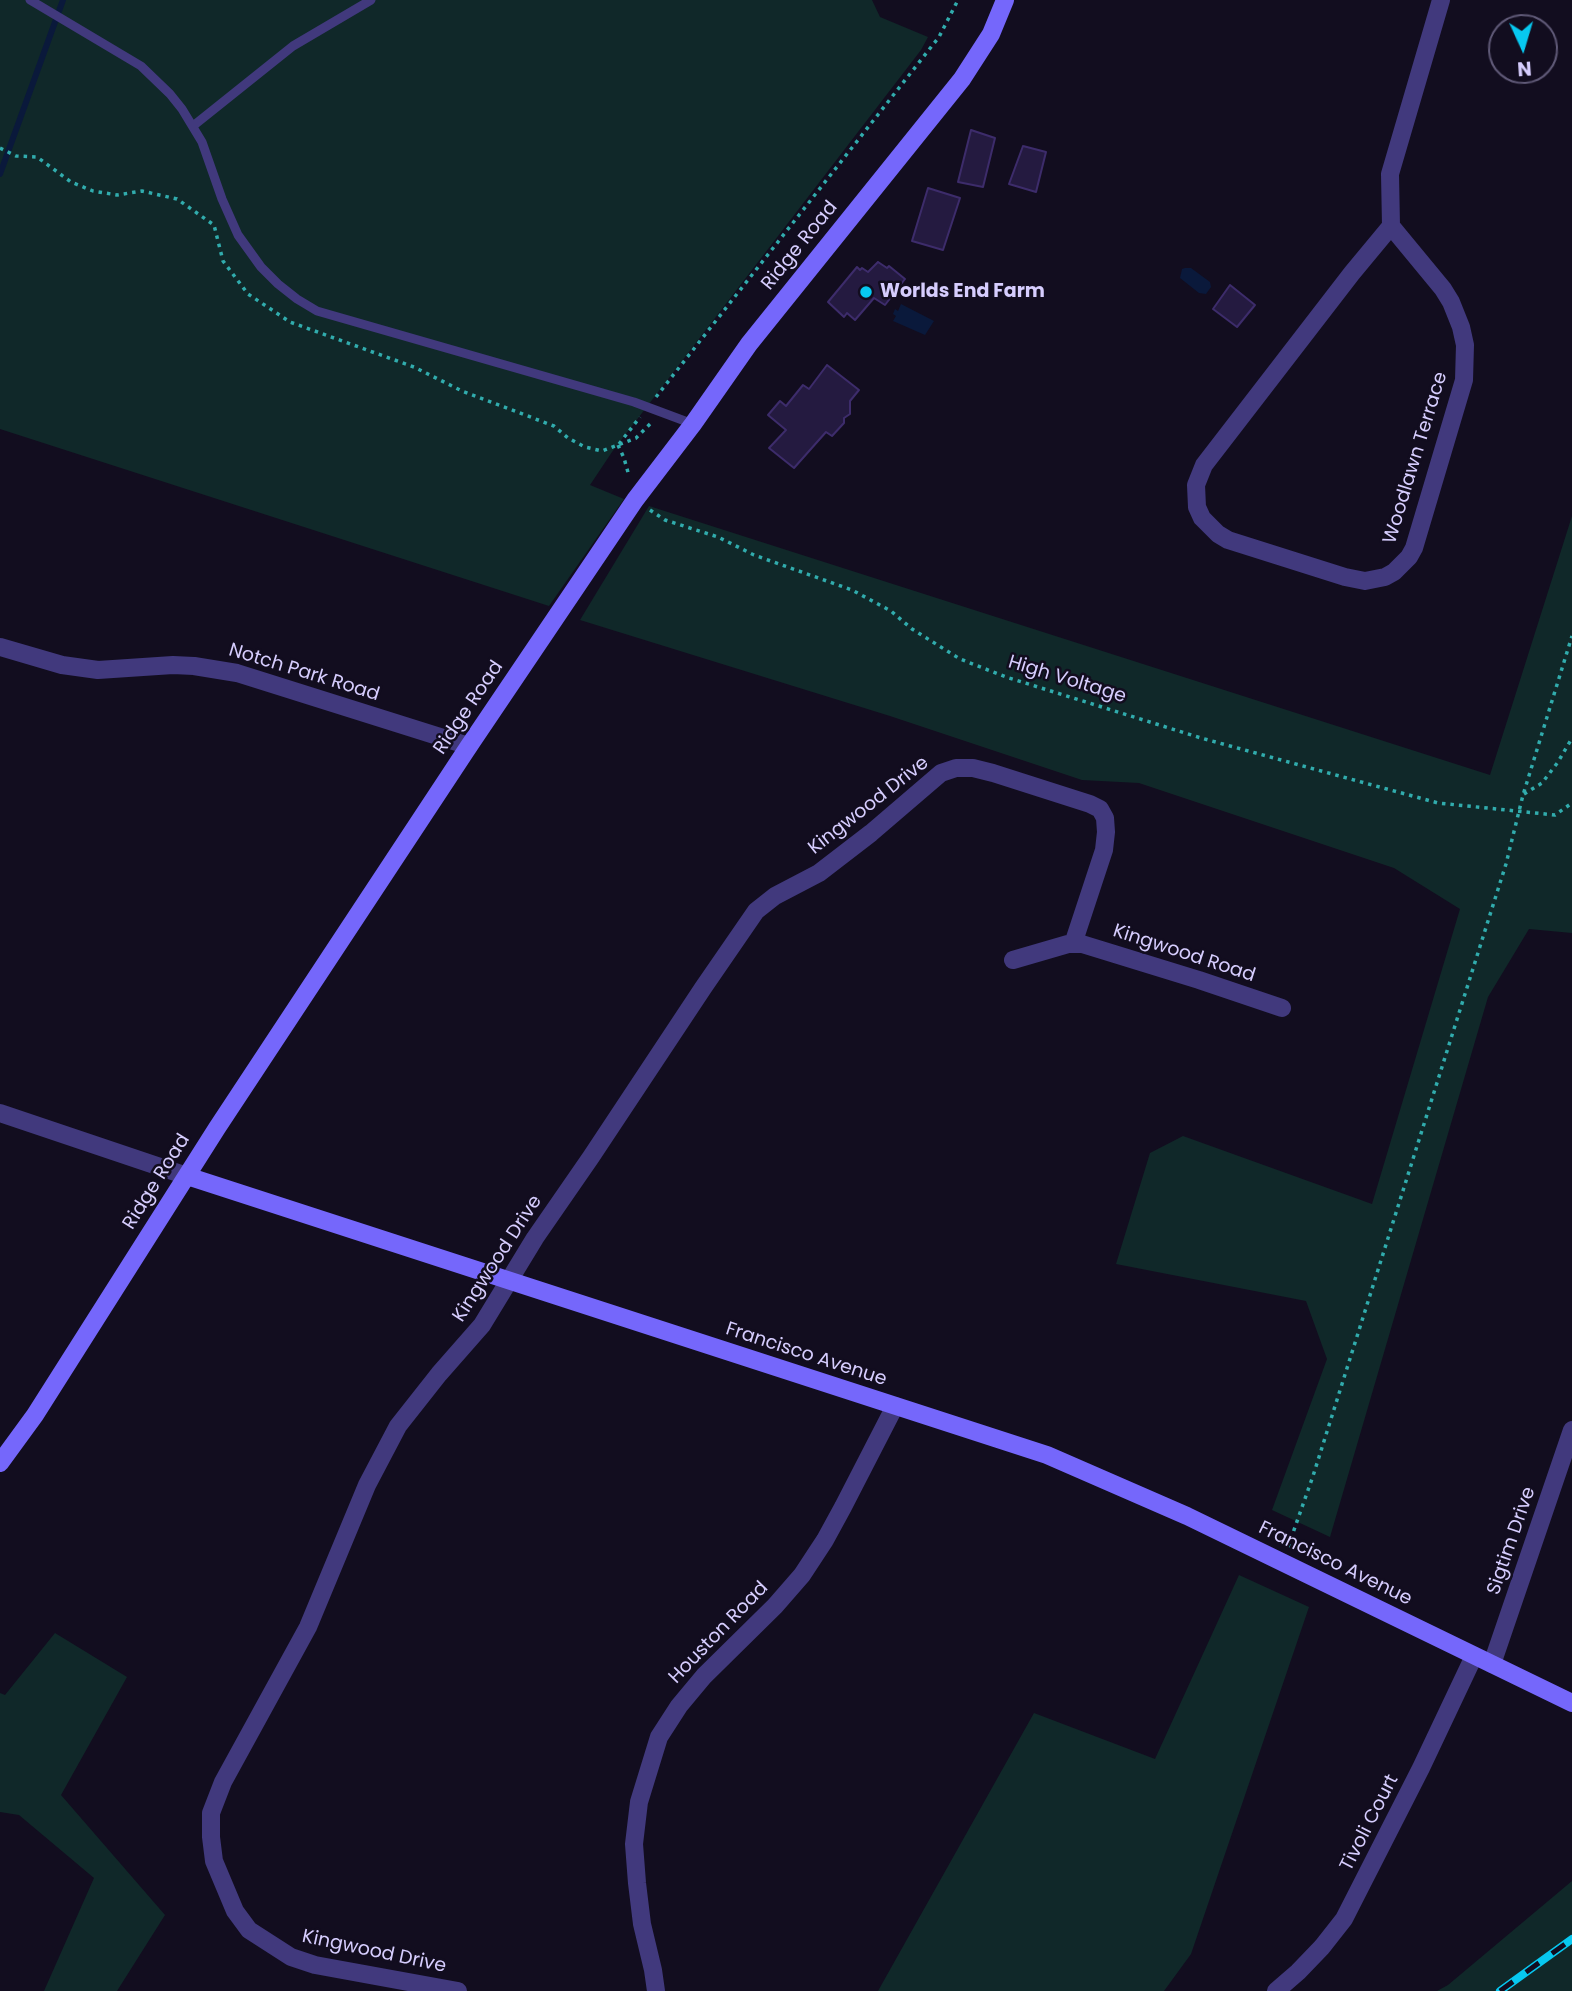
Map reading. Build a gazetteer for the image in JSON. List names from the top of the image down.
{
  "streets": {
    "main road": ["Ridge Road", "Francisco Avenue"],
    "street": [
      "Woodlawn Terrace",
      "Notch Park Road",
      "Kingwood Drive",
      "Kingwood Road",
      "Sigtim Drive",
      "Houston Road",
      "Tivoli Court"
    ],
    "path": ["High Voltage"]
  },
  "crossings": [
    ["Ridge Road", "Notch Park Road"],
    ["Ridge Road", "High Voltage"],
    ["Ridge Road", "Francisco Avenue"],
    ["Kingwood Drive", "Kingwood Road"],
    ["Kingwood Drive", "Francisco Avenue"],
    ["Francisco Avenue", "Sigtim Drive"],
    ["Francisco Avenue", "Houston Road"],
    ["Francisco Avenue", "Tivoli Court"]
  ],
  "places": ["Worlds End Farm"],
  "north": "bottom"
}
